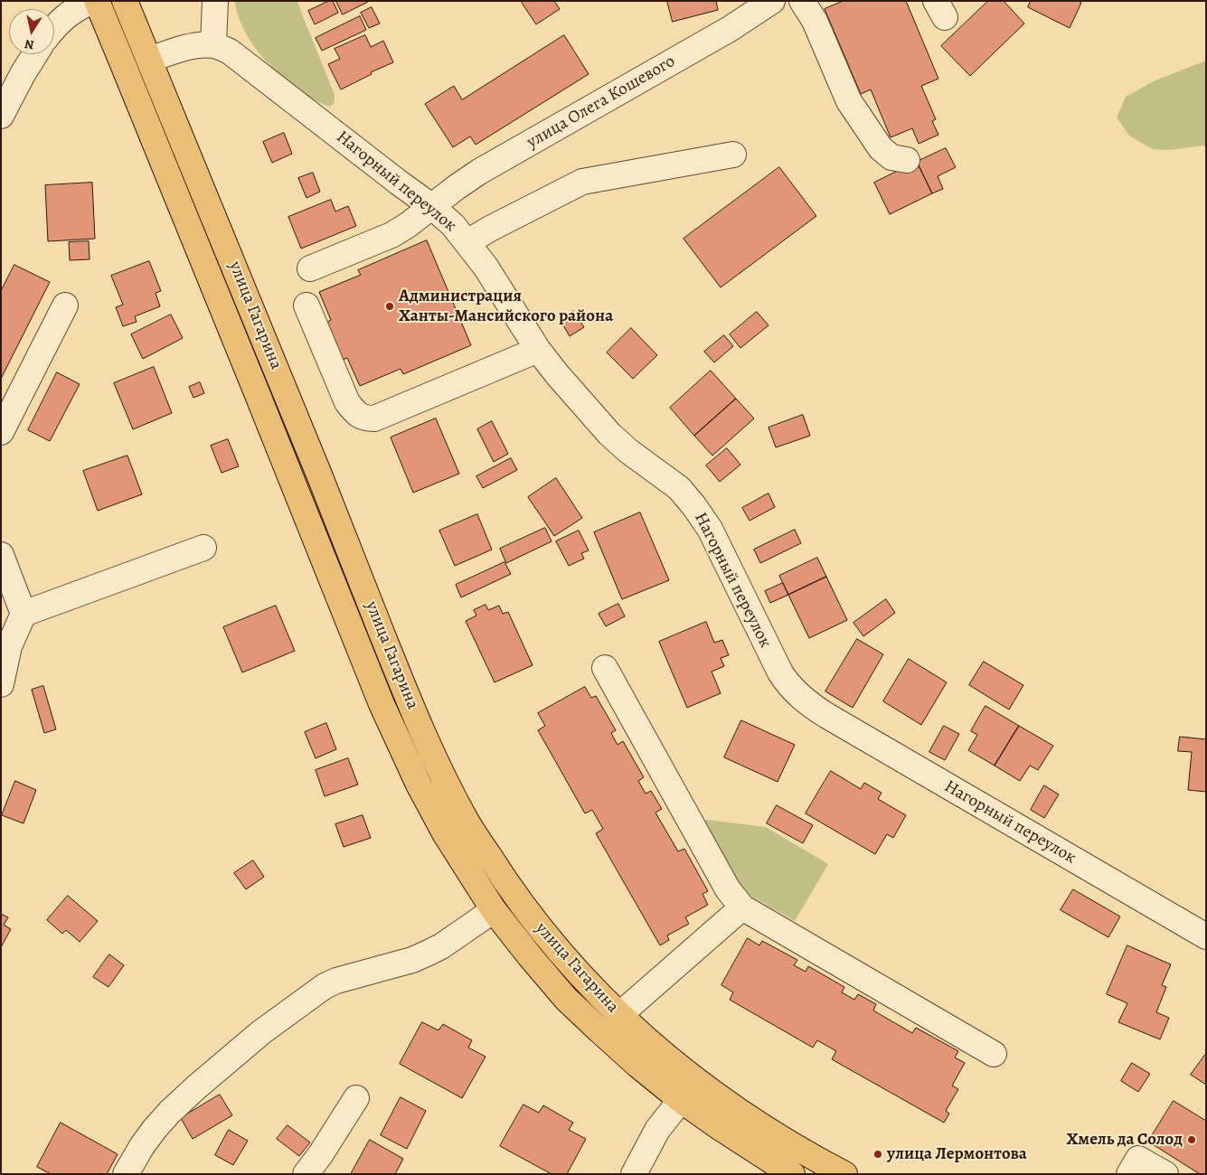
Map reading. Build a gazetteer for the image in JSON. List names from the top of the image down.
{
  "streets": {
    "main road": ["улица Гагарина"],
    "street": ["улица Олега Кошевого", "Нагорный переулок"]
  },
  "crossings": [
    ["улица Олега Кошевого", "Нагорный переулок"]
  ],
  "places": ["Администрация Ханты-Мансийского района", "Хмель да Солод", "улица Лермонтова"],
  "north": "bottom"
}
